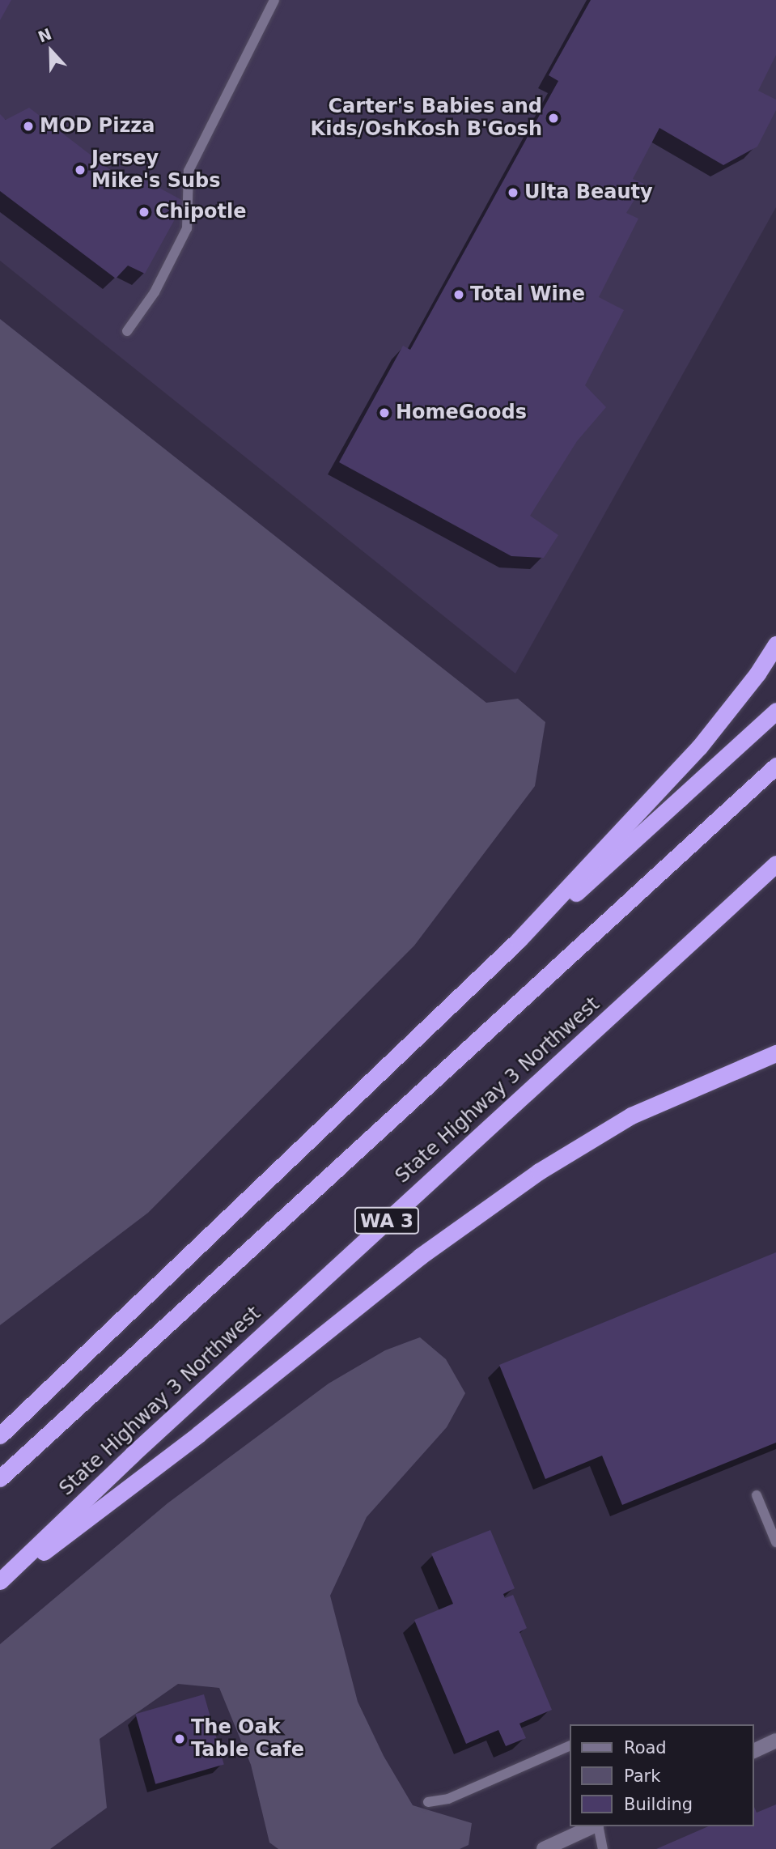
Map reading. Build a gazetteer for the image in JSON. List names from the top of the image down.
{
  "streets": {
    "highway": ["State Highway 3 Northwest", "WA 3"]
  },
  "places": [
    "Carter's Babies and Kids/OshKosh B'Gosh",
    "MOD Pizza",
    "Jersey Mike's Subs",
    "Ulta Beauty",
    "Chipotle",
    "Total Wine",
    "HomeGoods",
    "The Oak Table Cafe"
  ],
  "legend": ["Road", "Park", "Building"],
  "north": "top"
}
